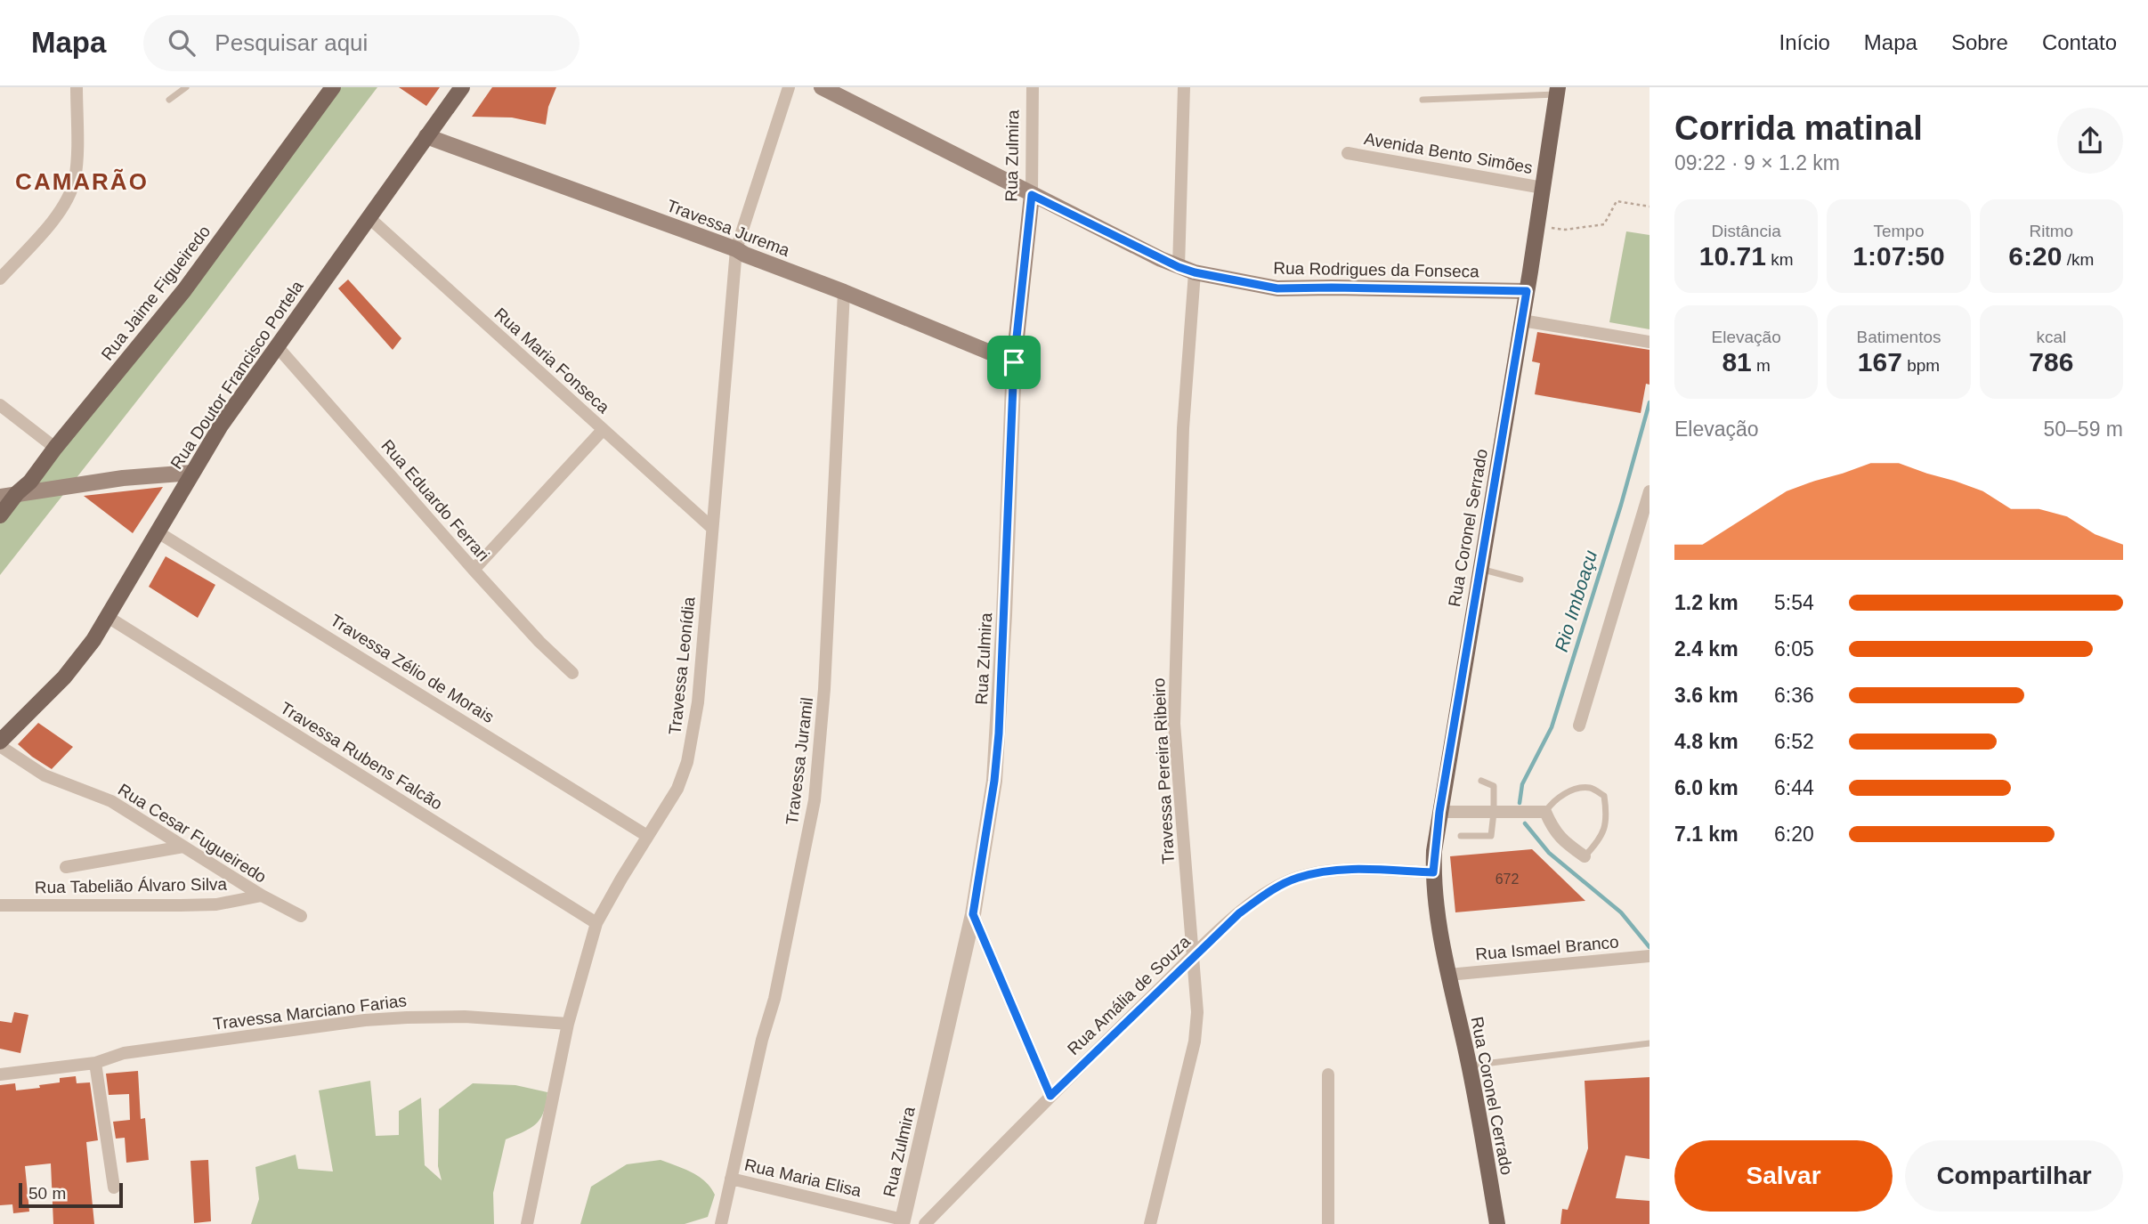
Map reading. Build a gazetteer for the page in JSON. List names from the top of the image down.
{
  "streets": {
    "main road": [
      "Rua Zulmira",
      "Travessa Jurema",
      "Rua Rodrigues da Fonseca",
      "Rua Jaime Figueiredo",
      "Rua Doutor Francisco Portela",
      "Rua Coronel Serrado",
      "Rua Coronel Cerrado"
    ],
    "street": [
      "Avenida Bento Simões",
      "Rua Maria Fonseca",
      "Rua Eduardo Ferrari",
      "Travessa Leonídia",
      "Travessa Zélio de Morais",
      "Travessa Rubens Falcão",
      "Travessa Juramil",
      "Travessa Pereira Ribeiro",
      "Rua Cesar Fugueiredo",
      "Rua Tabelião Álvaro Silva",
      "Rua Ismael Branco",
      "Rua Amália de Souza",
      "Travessa Marciano Farias",
      "Rua Maria Elisa"
    ]
  },
  "crossings": [
    ["Avenida Bento Simões", "Rua Coronel Serrado"],
    ["Rua Zulmira", "Travessa Jurema"],
    ["Rua Zulmira", "Rua Rodrigues da Fonseca"],
    ["Rua Zulmira", "Rua Maria Elisa"],
    ["Travessa Jurema", "Rua Doutor Francisco Portela"],
    ["Travessa Jurema", "Travessa Leonídia"],
    ["Travessa Jurema", "Travessa Juramil"],
    ["Rua Rodrigues da Fonseca", "Rua Coronel Serrado"],
    ["Rua Rodrigues da Fonseca", "Travessa Pereira Ribeiro"],
    ["Rua Maria Fonseca", "Rua Doutor Francisco Portela"],
    ["Rua Maria Fonseca", "Travessa Leonídia"],
    ["Rua Doutor Francisco Portela", "Rua Eduardo Ferrari"],
    ["Rua Doutor Francisco Portela", "Travessa Zélio de Morais"],
    ["Rua Doutor Francisco Portela", "Travessa Rubens Falcão"],
    ["Rua Doutor Francisco Portela", "Rua Cesar Fugueiredo"],
    ["Rua Coronel Serrado", "Rua Ismael Branco"],
    ["Rua Coronel Serrado", "Rua Amália de Souza"],
    ["Rua Coronel Serrado", "Rua Coronel Cerrado"],
    ["Travessa Leonídia", "Travessa Zélio de Morais"],
    ["Travessa Leonídia", "Travessa Rubens Falcão"],
    ["Travessa Leonídia", "Travessa Marciano Farias"],
    ["Travessa Juramil", "Rua Maria Elisa"],
    ["Travessa Pereira Ribeiro", "Rua Amália de Souza"],
    ["Rua Cesar Fugueiredo", "Rua Tabelião Álvaro Silva"],
    ["Rua Ismael Branco", "Rua Coronel Cerrado"]
  ],
  "districts": ["CAMARÃO"],
  "water": ["Rio Imboaçu"],
  "house_numbers": ["672"],
  "scale_bar": "50 m",
  "page": {
    "header": "Mapa",
    "search": "Pesquisar aqui",
    "nav": [
      "Início",
      "Mapa",
      "Sobre",
      "Contato"
    ],
    "heading": ["Corrida matinal", "09:22 · 9 × 1.2 km"],
    "stats": [
      ["Distância", "10.71 km"],
      ["Tempo", "1:07:50"],
      ["Ritmo", "6:20 /km"],
      ["Elevação", "81 m"],
      ["Batimentos", "167 bpm"],
      ["kcal", "786"]
    ],
    "chart": ["Elevação", "50–59 m"],
    "list": [
      {
        "name": "1.2 km",
        "note": "5:54"
      },
      {
        "name": "2.4 km",
        "note": "6:05"
      },
      {
        "name": "3.6 km",
        "note": "6:36"
      },
      {
        "name": "4.8 km",
        "note": "6:52"
      },
      {
        "name": "6.0 km",
        "note": "6:44"
      },
      {
        "name": "7.1 km",
        "note": "6:20"
      }
    ],
    "buttons": ["Salvar", "Compartilhar"],
    "scale": "50 m"
  }
}
